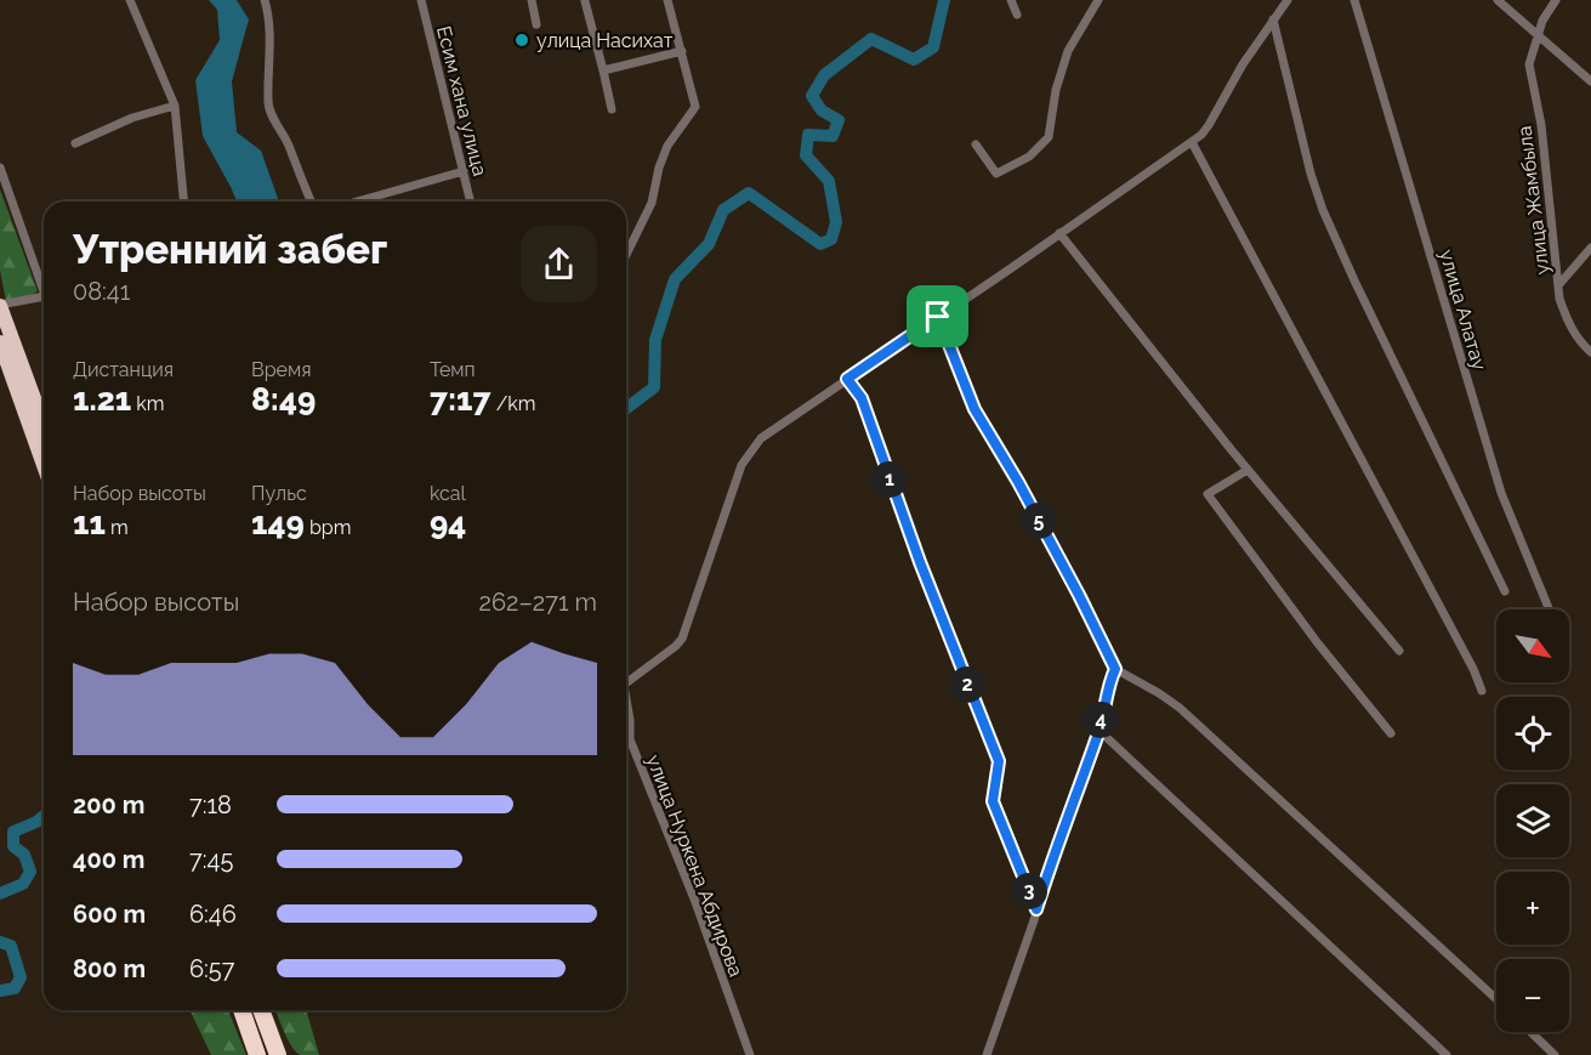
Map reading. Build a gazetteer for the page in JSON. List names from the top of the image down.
{
  "streets": {
    "street": [
      "Есим хана улица",
      "улица Жамбыла",
      "улица Алатау",
      "улица Нуркена Абдирова"
    ]
  },
  "places": ["улица Насихат"],
  "north": "bottom right",
  "page": {
    "heading": ["Утренний забег", "08:41"],
    "stats": [
      ["Дистанция", "1.21 km"],
      ["Время", "8:49"],
      ["Темп", "7:17 /km"],
      ["Набор высоты", "11 m"],
      ["Пульс", "149 bpm"],
      ["kcal", "94"]
    ],
    "pins": [
      "1",
      "5",
      "2",
      "4",
      "3"
    ],
    "chart": ["Набор высоты", "262–271 m"],
    "map_buttons": ["+", "−"],
    "list": [
      {
        "name": "200 m",
        "note": "7:18"
      },
      {
        "name": "400 m",
        "note": "7:45"
      },
      {
        "name": "600 m",
        "note": "6:46"
      },
      {
        "name": "800 m",
        "note": "6:57"
      }
    ]
  }
}
